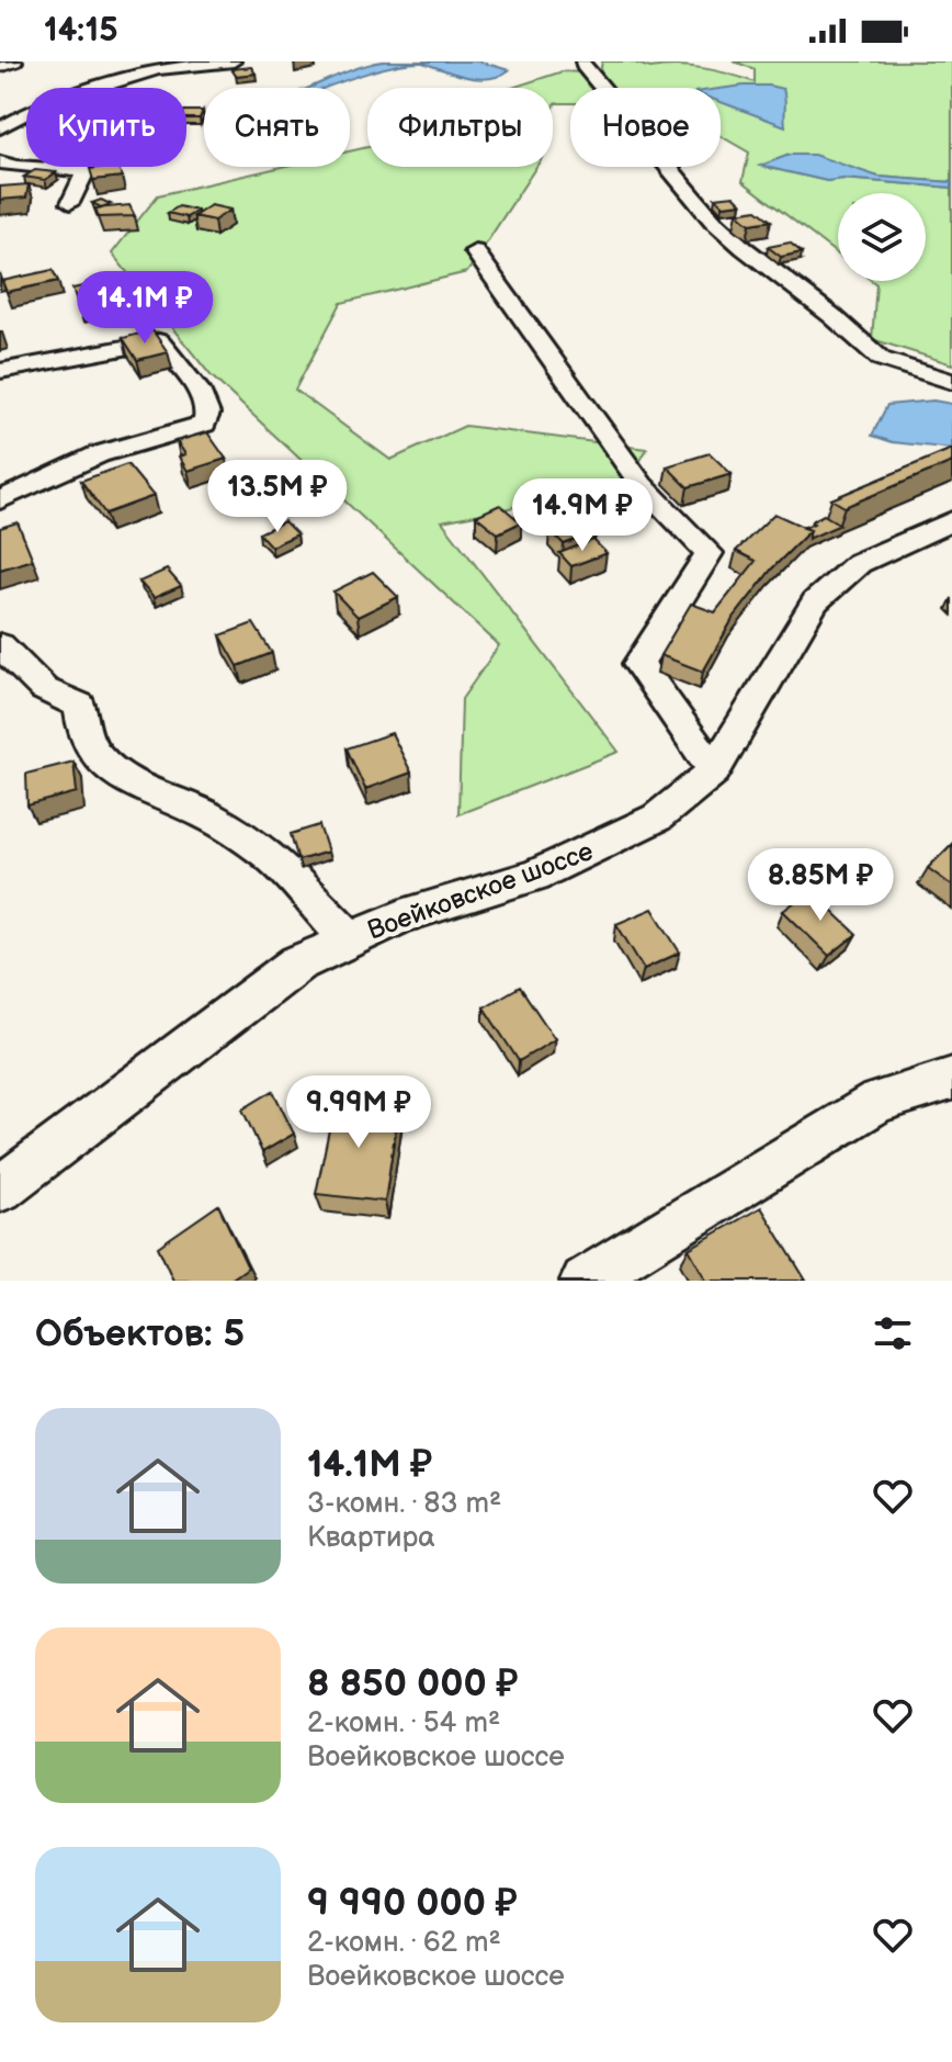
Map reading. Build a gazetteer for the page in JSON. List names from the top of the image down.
{
  "streets": {
    "street": ["Воейковское шоссе"]
  },
  "page": {
    "status": "14:15",
    "chip": [
      "Купить",
      "Снять",
      "Фильтры",
      "Новое"
    ],
    "price": [
      "14.1M ₽",
      "13.5M ₽",
      "14.9M ₽",
      "8.85M ₽",
      "9.99M ₽"
    ],
    "heading": "Объектов: 5",
    "list": [
      {
        "name": "14.1M ₽",
        "note": "3-комн. · 83 m² · Квартира"
      },
      {
        "name": "8 850 000 ₽",
        "note": "2-комн. · 54 m² · Воейковское шоссе"
      },
      {
        "name": "9 990 000 ₽",
        "note": "2-комн. · 62 m² · Воейковское шоссе"
      }
    ]
  }
}
